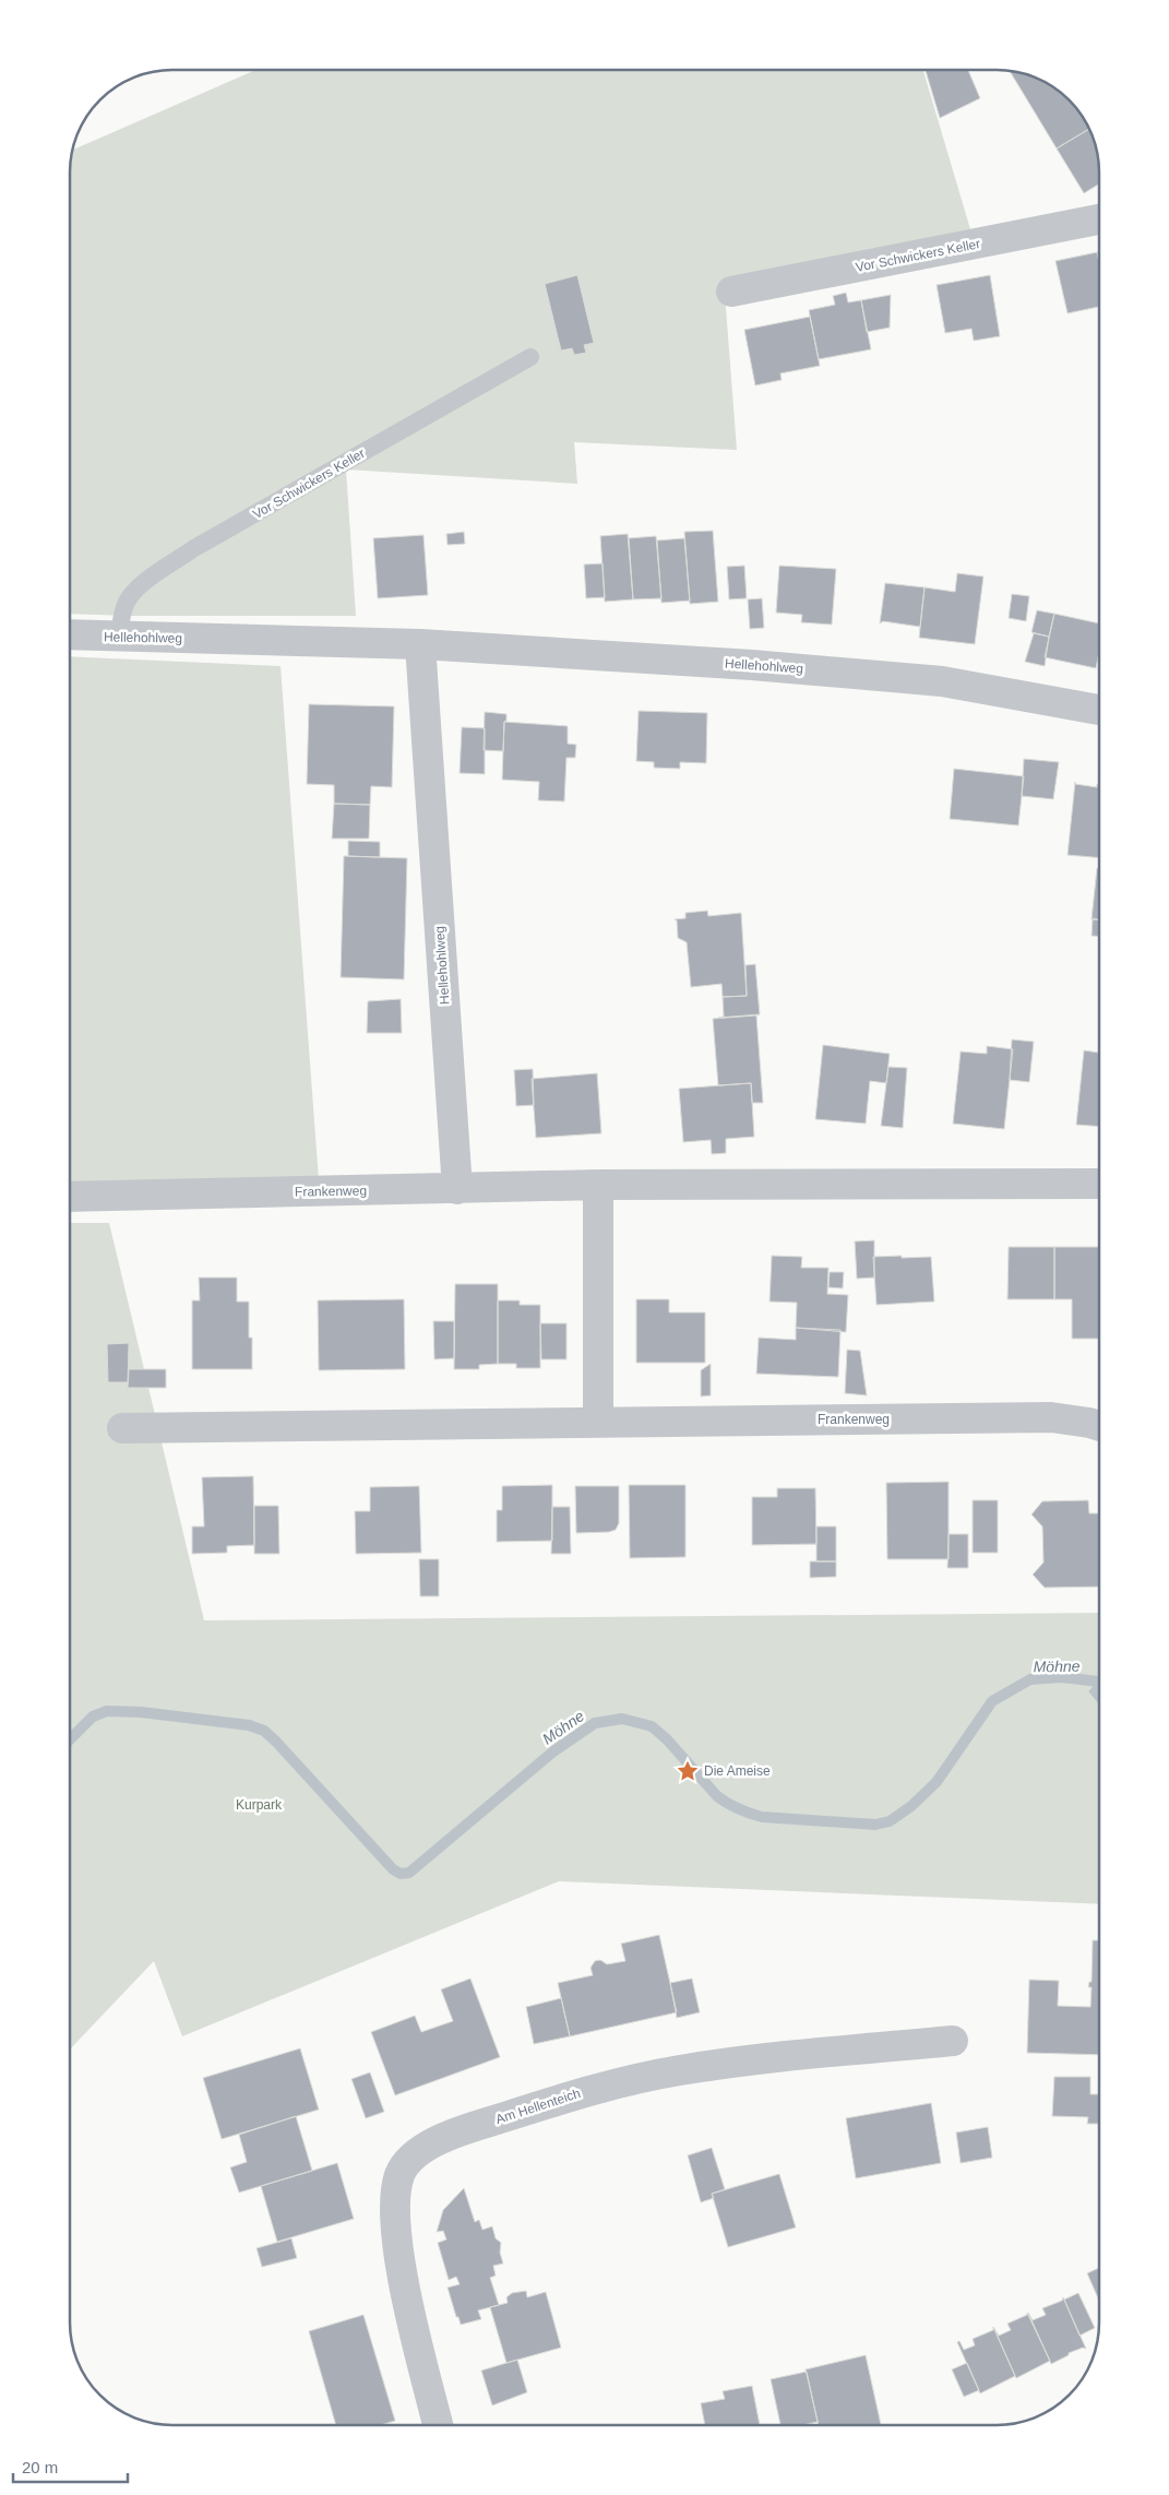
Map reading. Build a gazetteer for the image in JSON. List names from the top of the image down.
{
  "streets": {
    "street": [
      "Vor Schwickers Keller",
      "Hellehohlweg",
      "Frankenweg",
      "Am Hellenteich"
    ]
  },
  "crossings": [
    ["Vor Schwickers Keller", "Hellehohlweg"],
    ["Hellehohlweg", "Frankenweg"]
  ],
  "water": ["Möhne"],
  "parks": ["Kurpark"],
  "places": {
    "place": ["Die Ameise"]
  },
  "scale_bar": "20 m"
}
